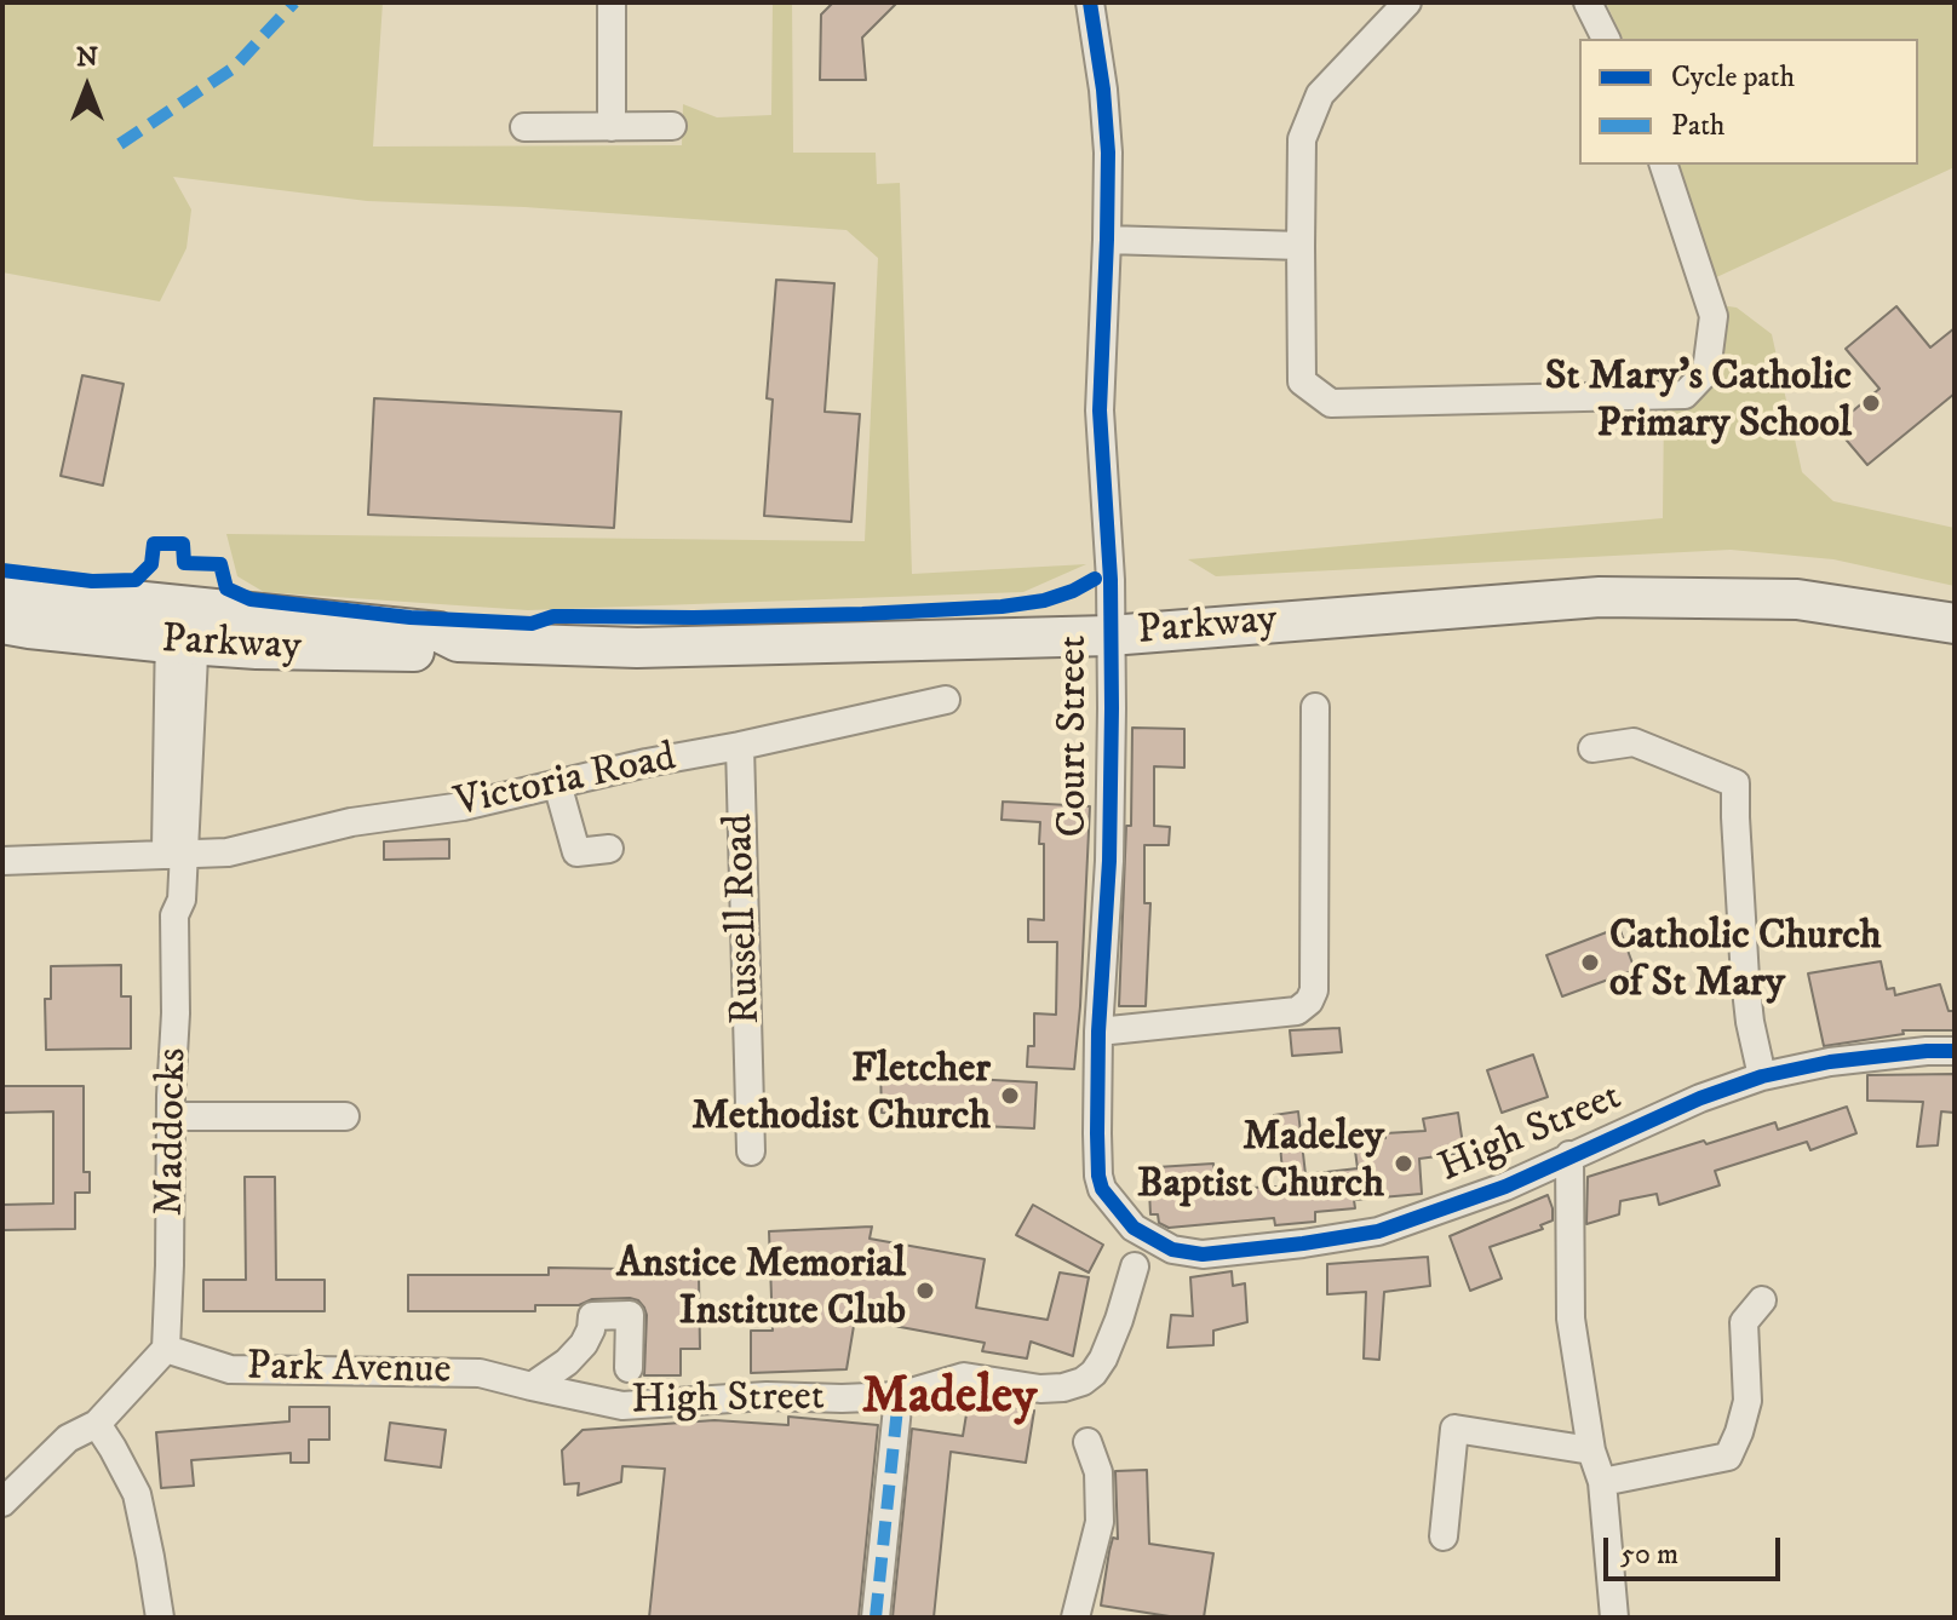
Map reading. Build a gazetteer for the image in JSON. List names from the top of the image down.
{
  "streets": {
    "street": [
      "Parkway",
      "Court Street",
      "Victoria Road",
      "Russell Road",
      "Maddocks",
      "High Street",
      "Park Avenue"
    ]
  },
  "crossings": [
    ["Parkway", "Court Street"],
    ["Parkway", "Maddocks"],
    ["Court Street", "High Street"],
    ["Victoria Road", "Russell Road"],
    ["Victoria Road", "Maddocks"],
    ["Maddocks", "Park Avenue"],
    ["High Street", "Park Avenue"]
  ],
  "districts": ["Madeley"],
  "places": [
    "St Mary's Catholic Primary School",
    "Catholic Church of St Mary",
    "Fletcher Methodist Church",
    "Madeley Baptist Church",
    "Anstice Memorial Institute Club"
  ],
  "legend": ["Cycle path", "Path"],
  "scale_bar": "50 m",
  "north": "top"
}
